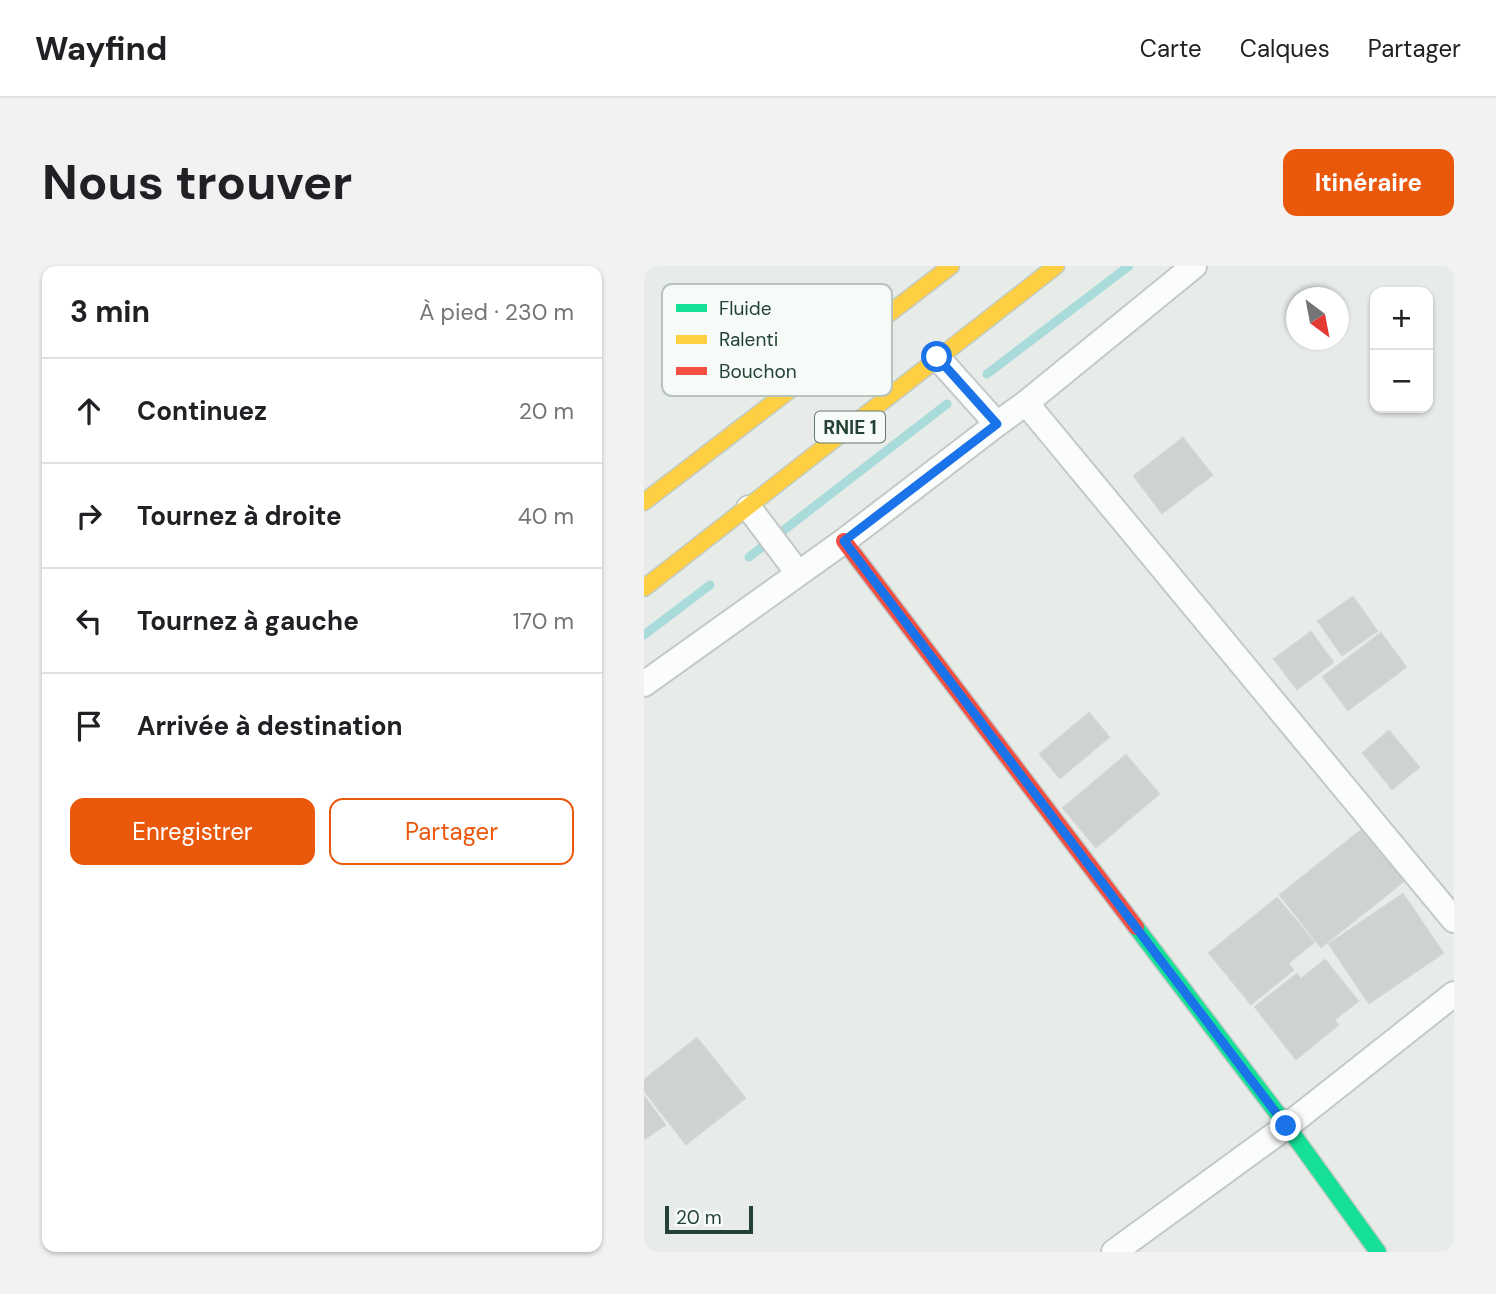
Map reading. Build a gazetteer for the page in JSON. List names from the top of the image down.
{
  "streets": {
    "main road": ["RNIE 1"]
  },
  "legend": ["Fluide", "Ralenti", "Bouchon"],
  "scale_bar": "20 m",
  "north": "bottom right",
  "page": {
    "header": "Wayfind",
    "nav": ["Carte", "Calques", "Partager"],
    "buttons": [
      "Itinéraire",
      ["Enregistrer", "Partager"]
    ],
    "title": "Nous trouver",
    "heading": ["3 min", "À pied · 230 m"],
    "map_buttons": ["+", "−"],
    "list": [
      ["Continuez", "20 m"],
      ["Tournez à droite", "40 m"],
      ["Tournez à gauche", "170 m"],
      "Arrivée à destination"
    ],
    "scale": "20 m"
  }
}
